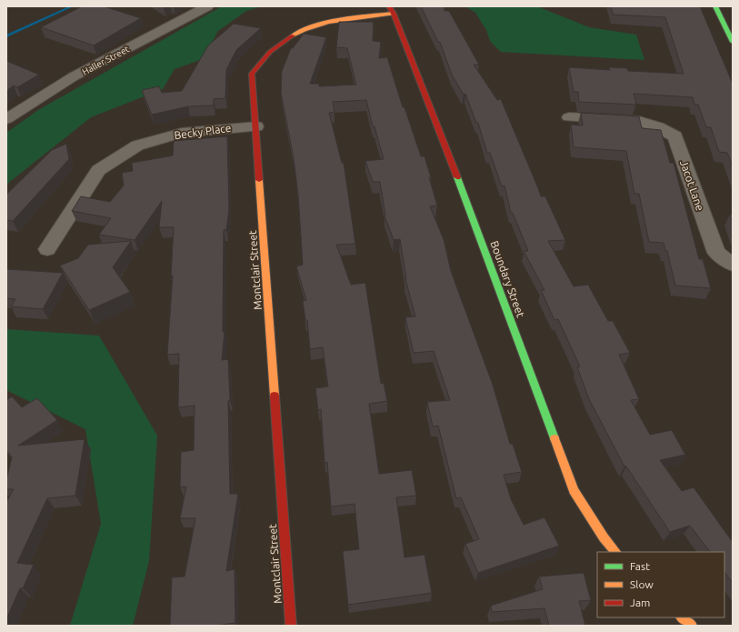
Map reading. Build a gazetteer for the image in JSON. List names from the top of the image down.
{
  "streets": {
    "street": [
      "Haller Street",
      "Becky Place",
      "Jacot Lane",
      "Montclair Street",
      "Boundary Street"
    ]
  },
  "crossings": [
    ["Becky Place", "Montclair Street"],
    ["Montclair Street", "Boundary Street"]
  ],
  "legend": ["Fast", "Slow", "Jam"]
}
